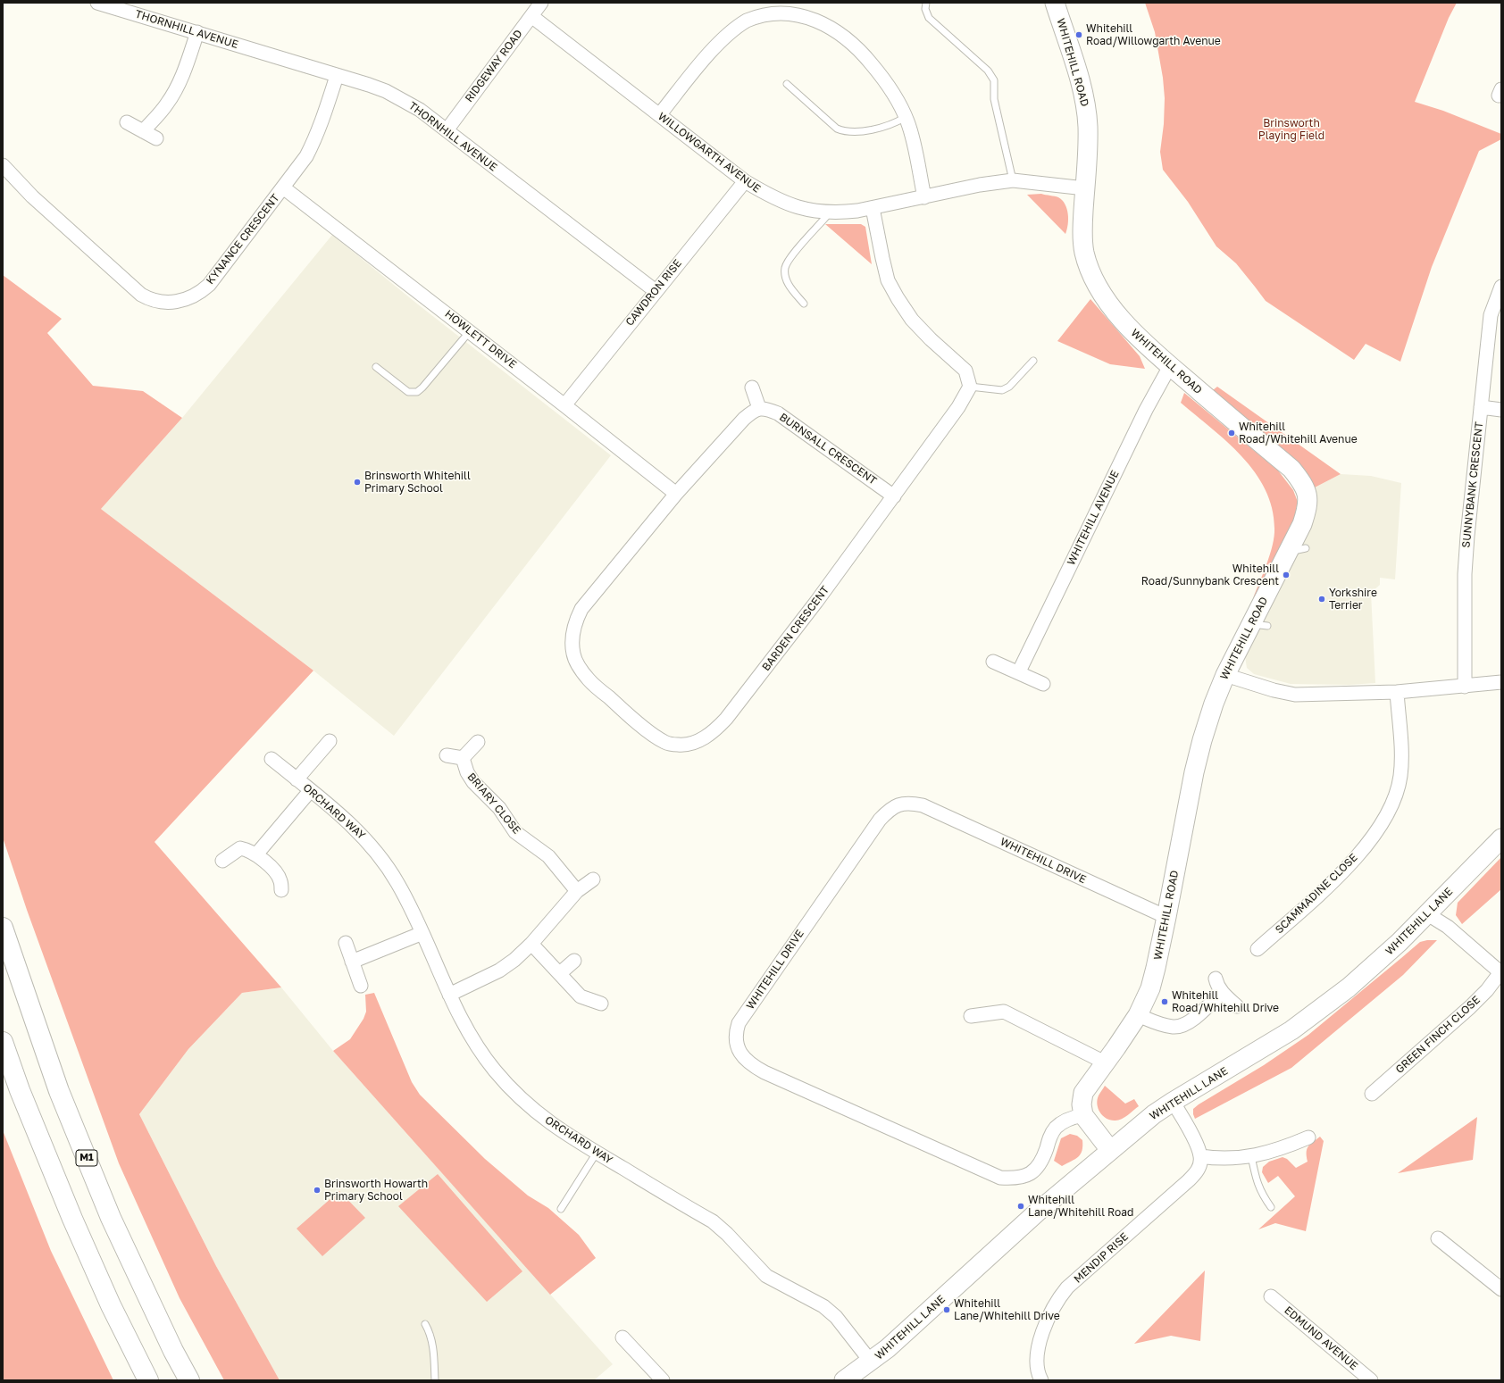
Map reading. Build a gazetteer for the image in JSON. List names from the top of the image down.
{
  "streets": {
    "highway": ["M1"],
    "street": [
      "THORNHILL AVENUE",
      "WHITEHILL ROAD",
      "RIDGEWAY ROAD",
      "WILLOWGARTH AVENUE",
      "KYNANCE CRESCENT",
      "CAWDRON RISE",
      "HOWLETT DRIVE",
      "BURNSALL CRESCENT",
      "SUNNYBANK CRESCENT",
      "WHITEHILL AVENUE",
      "BARDEN CRESCENT",
      "BRIARY CLOSE",
      "ORCHARD WAY",
      "WHITEHILL DRIVE",
      "SCAMMADINE CLOSE",
      "WHITEHILL LANE",
      "GREEN FINCH CLOSE",
      "MENDIP RISE",
      "EDMUND AVENUE"
    ]
  },
  "crossings": [
    ["THORNHILL AVENUE", "RIDGEWAY ROAD"],
    ["THORNHILL AVENUE", "KYNANCE CRESCENT"],
    ["THORNHILL AVENUE", "CAWDRON RISE"],
    ["WHITEHILL ROAD", "WILLOWGARTH AVENUE"],
    ["WHITEHILL ROAD", "WHITEHILL AVENUE"],
    ["WHITEHILL ROAD", "WHITEHILL DRIVE"],
    ["RIDGEWAY ROAD", "WILLOWGARTH AVENUE"],
    ["WILLOWGARTH AVENUE", "CAWDRON RISE"],
    ["KYNANCE CRESCENT", "HOWLETT DRIVE"],
    ["CAWDRON RISE", "HOWLETT DRIVE"],
    ["HOWLETT DRIVE", "BARDEN CRESCENT"],
    ["BURNSALL CRESCENT", "BARDEN CRESCENT"],
    ["ORCHARD WAY", "WHITEHILL LANE"]
  ],
  "parks": ["Brinsworth Playing Field"],
  "places": [
    "Whitehill Road/Willowgarth Avenue",
    "Whitehill Road/Whitehill Avenue",
    "Brinsworth Whitehill Primary School",
    "Whitehill Road/Sunnybank Crescent",
    "Yorkshire Terrier",
    "Whitehill Road/Whitehill Drive",
    "Brinsworth Howarth Primary School",
    "Whitehill Lane/Whitehill Road",
    "Whitehill Lane/Whitehill Drive"
  ]
}
